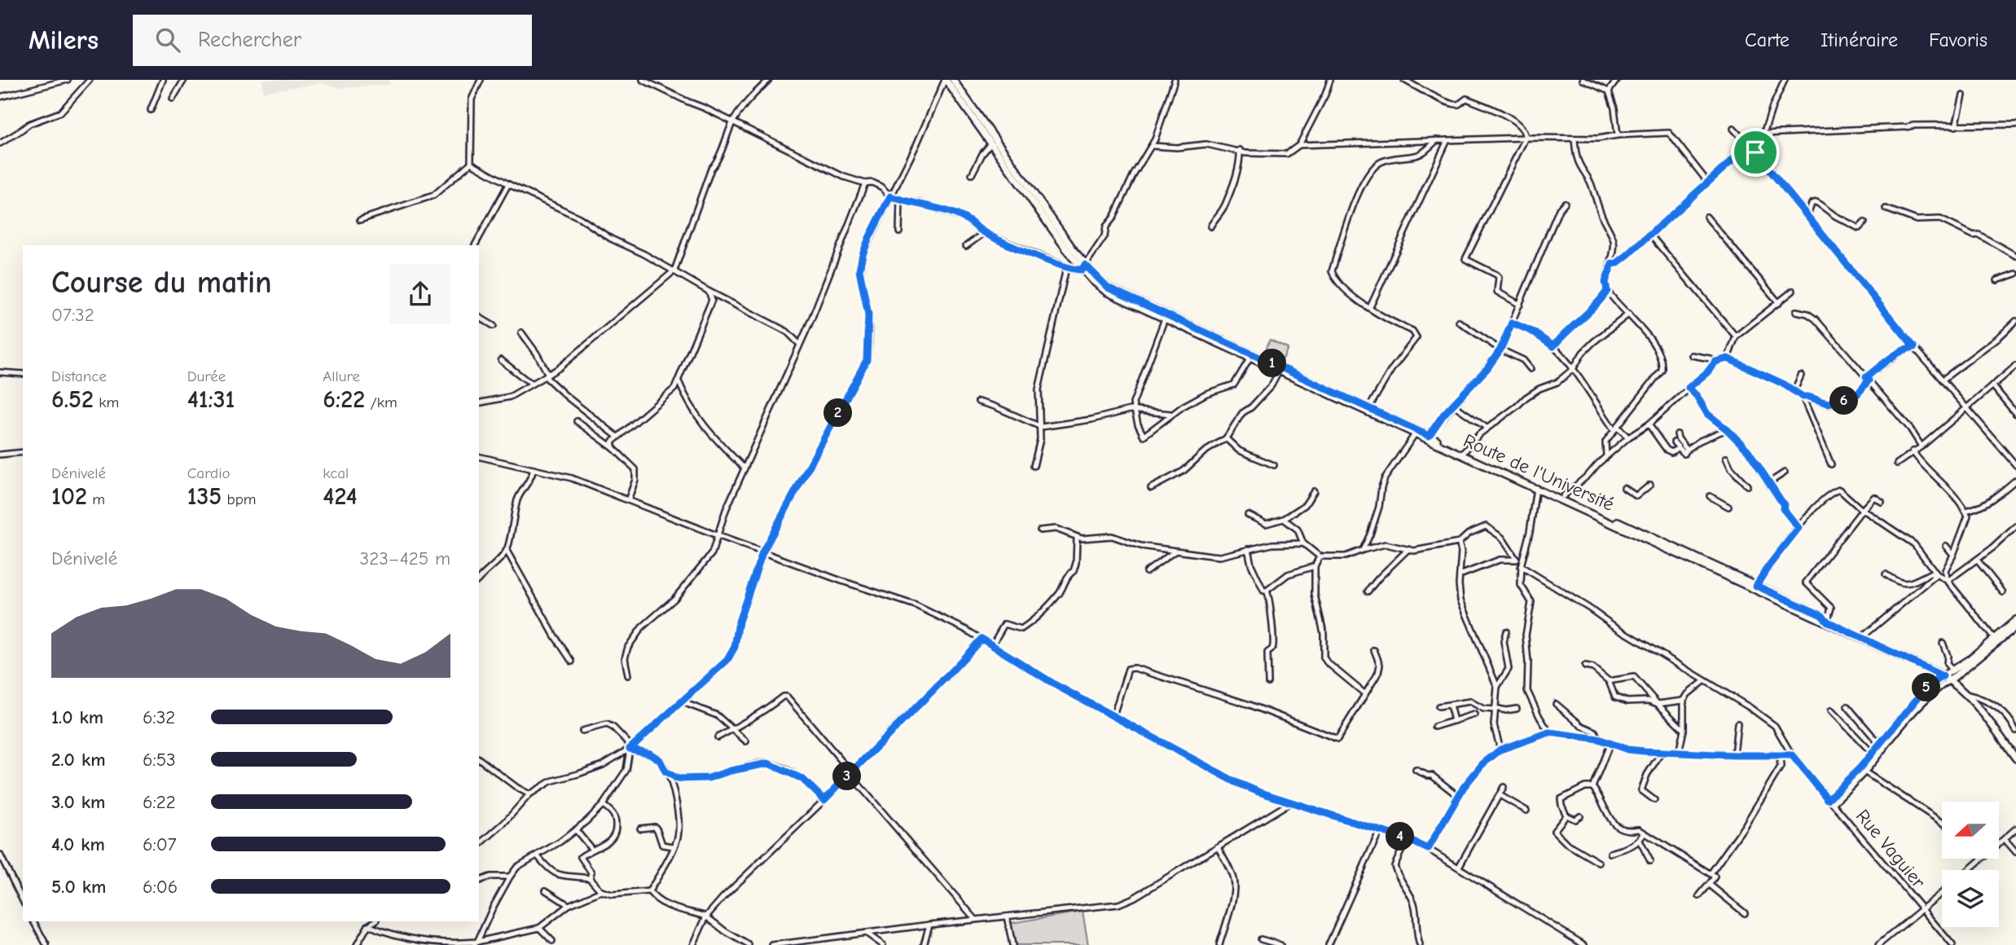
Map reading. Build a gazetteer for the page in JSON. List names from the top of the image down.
{
  "streets": {
    "main road": ["Route de l'Université"],
    "street": ["Rue Vaguier"]
  },
  "north": "left",
  "page": {
    "header": "Milers",
    "search": "Rechercher",
    "nav": ["Carte", "Itinéraire", "Favoris"],
    "heading": ["Course du matin", "07:32"],
    "stats": [
      ["Distance", "6.52 km"],
      ["Durée", "41:31"],
      ["Allure", "6:22 /km"],
      ["Dénivelé", "102 m"],
      ["Cardio", "135 bpm"],
      ["kcal", "424"]
    ],
    "pins": [
      "1",
      "6",
      "2",
      "5",
      "3",
      "4"
    ],
    "chart": ["Dénivelé", "323–425 m"],
    "list": [
      {
        "name": "1.0 km",
        "note": "6:32"
      },
      {
        "name": "2.0 km",
        "note": "6:53"
      },
      {
        "name": "3.0 km",
        "note": "6:22"
      },
      {
        "name": "4.0 km",
        "note": "6:07"
      },
      {
        "name": "5.0 km",
        "note": "6:06"
      }
    ]
  }
}
